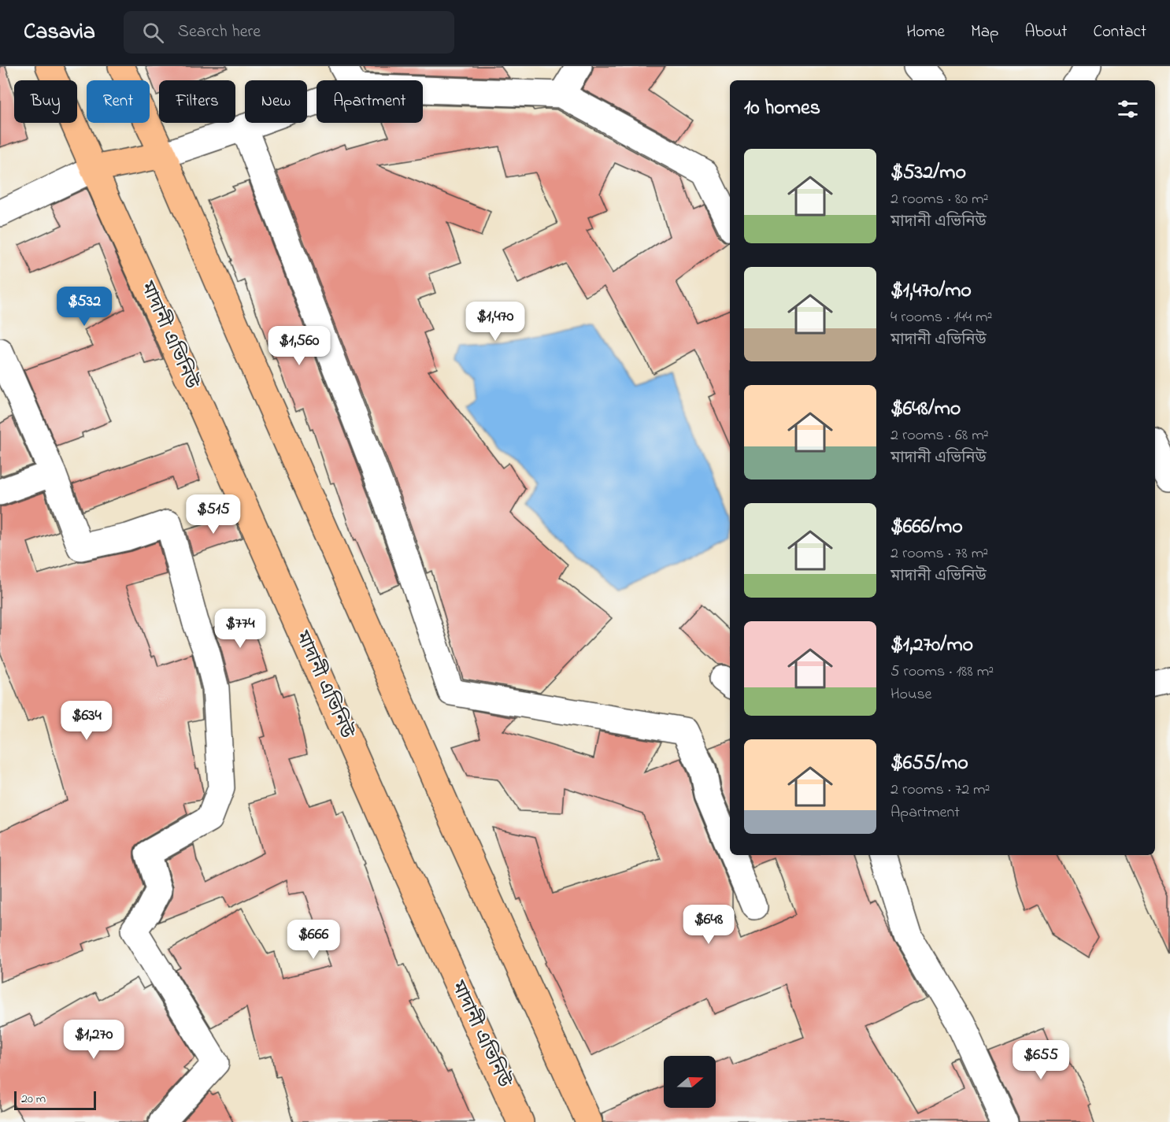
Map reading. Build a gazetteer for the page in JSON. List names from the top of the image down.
{
  "streets": {
    "main road": ["মাদানী এভিনিউ"]
  },
  "scale_bar": "20 m",
  "north": "right",
  "page": {
    "header": "Casavia",
    "search": "Search here",
    "nav": [
      "Home",
      "Map",
      "About",
      "Contact"
    ],
    "chip": [
      "Buy",
      "Rent",
      "Filters",
      "New",
      "Apartment"
    ],
    "heading": "10 homes",
    "list": [
      {
        "name": "$532/mo",
        "note": "2 rooms · 80 m² · মাদানী এভিনিউ"
      },
      {
        "name": "$1,470/mo",
        "note": "4 rooms · 144 m² · মাদানী এভিনিউ"
      },
      {
        "name": "$648/mo",
        "note": "2 rooms · 68 m² · মাদানী এভিনিউ"
      },
      {
        "name": "$666/mo",
        "note": "2 rooms · 78 m² · মাদানী এভিনিউ"
      },
      {
        "name": "$1,270/mo",
        "note": "5 rooms · 188 m² · House"
      },
      {
        "name": "$655/mo",
        "note": "2 rooms · 72 m² · Apartment"
      }
    ],
    "price": [
      "$532",
      "$1,470",
      "$1,560",
      "$515",
      "$774",
      "$634",
      "$648",
      "$666",
      "$1,270",
      "$655"
    ],
    "scale": "20 m"
  }
}
